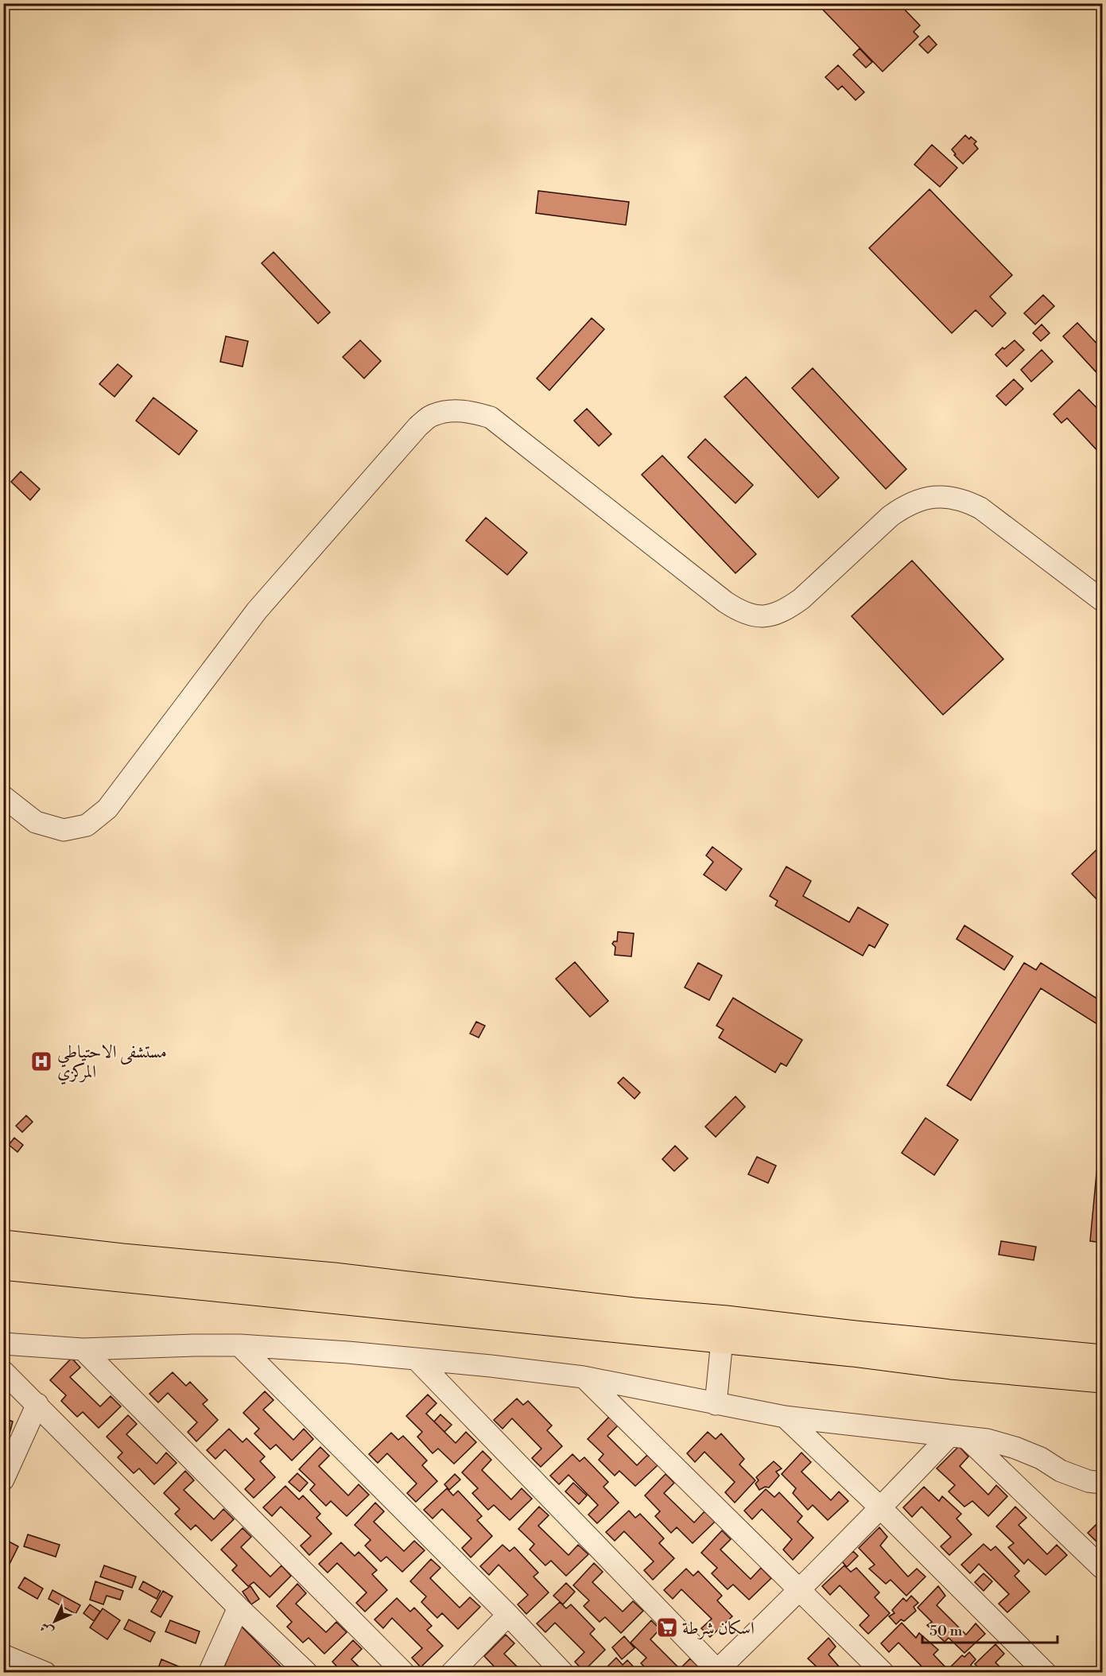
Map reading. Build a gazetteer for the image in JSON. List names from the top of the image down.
{
  "places": {
    "hospital": ["مستشفى الاحتياطي المركزي"],
    "supermarket": ["اسكان شرطة"]
  },
  "scale_bar": "50 m",
  "north": "bottom left"
}
